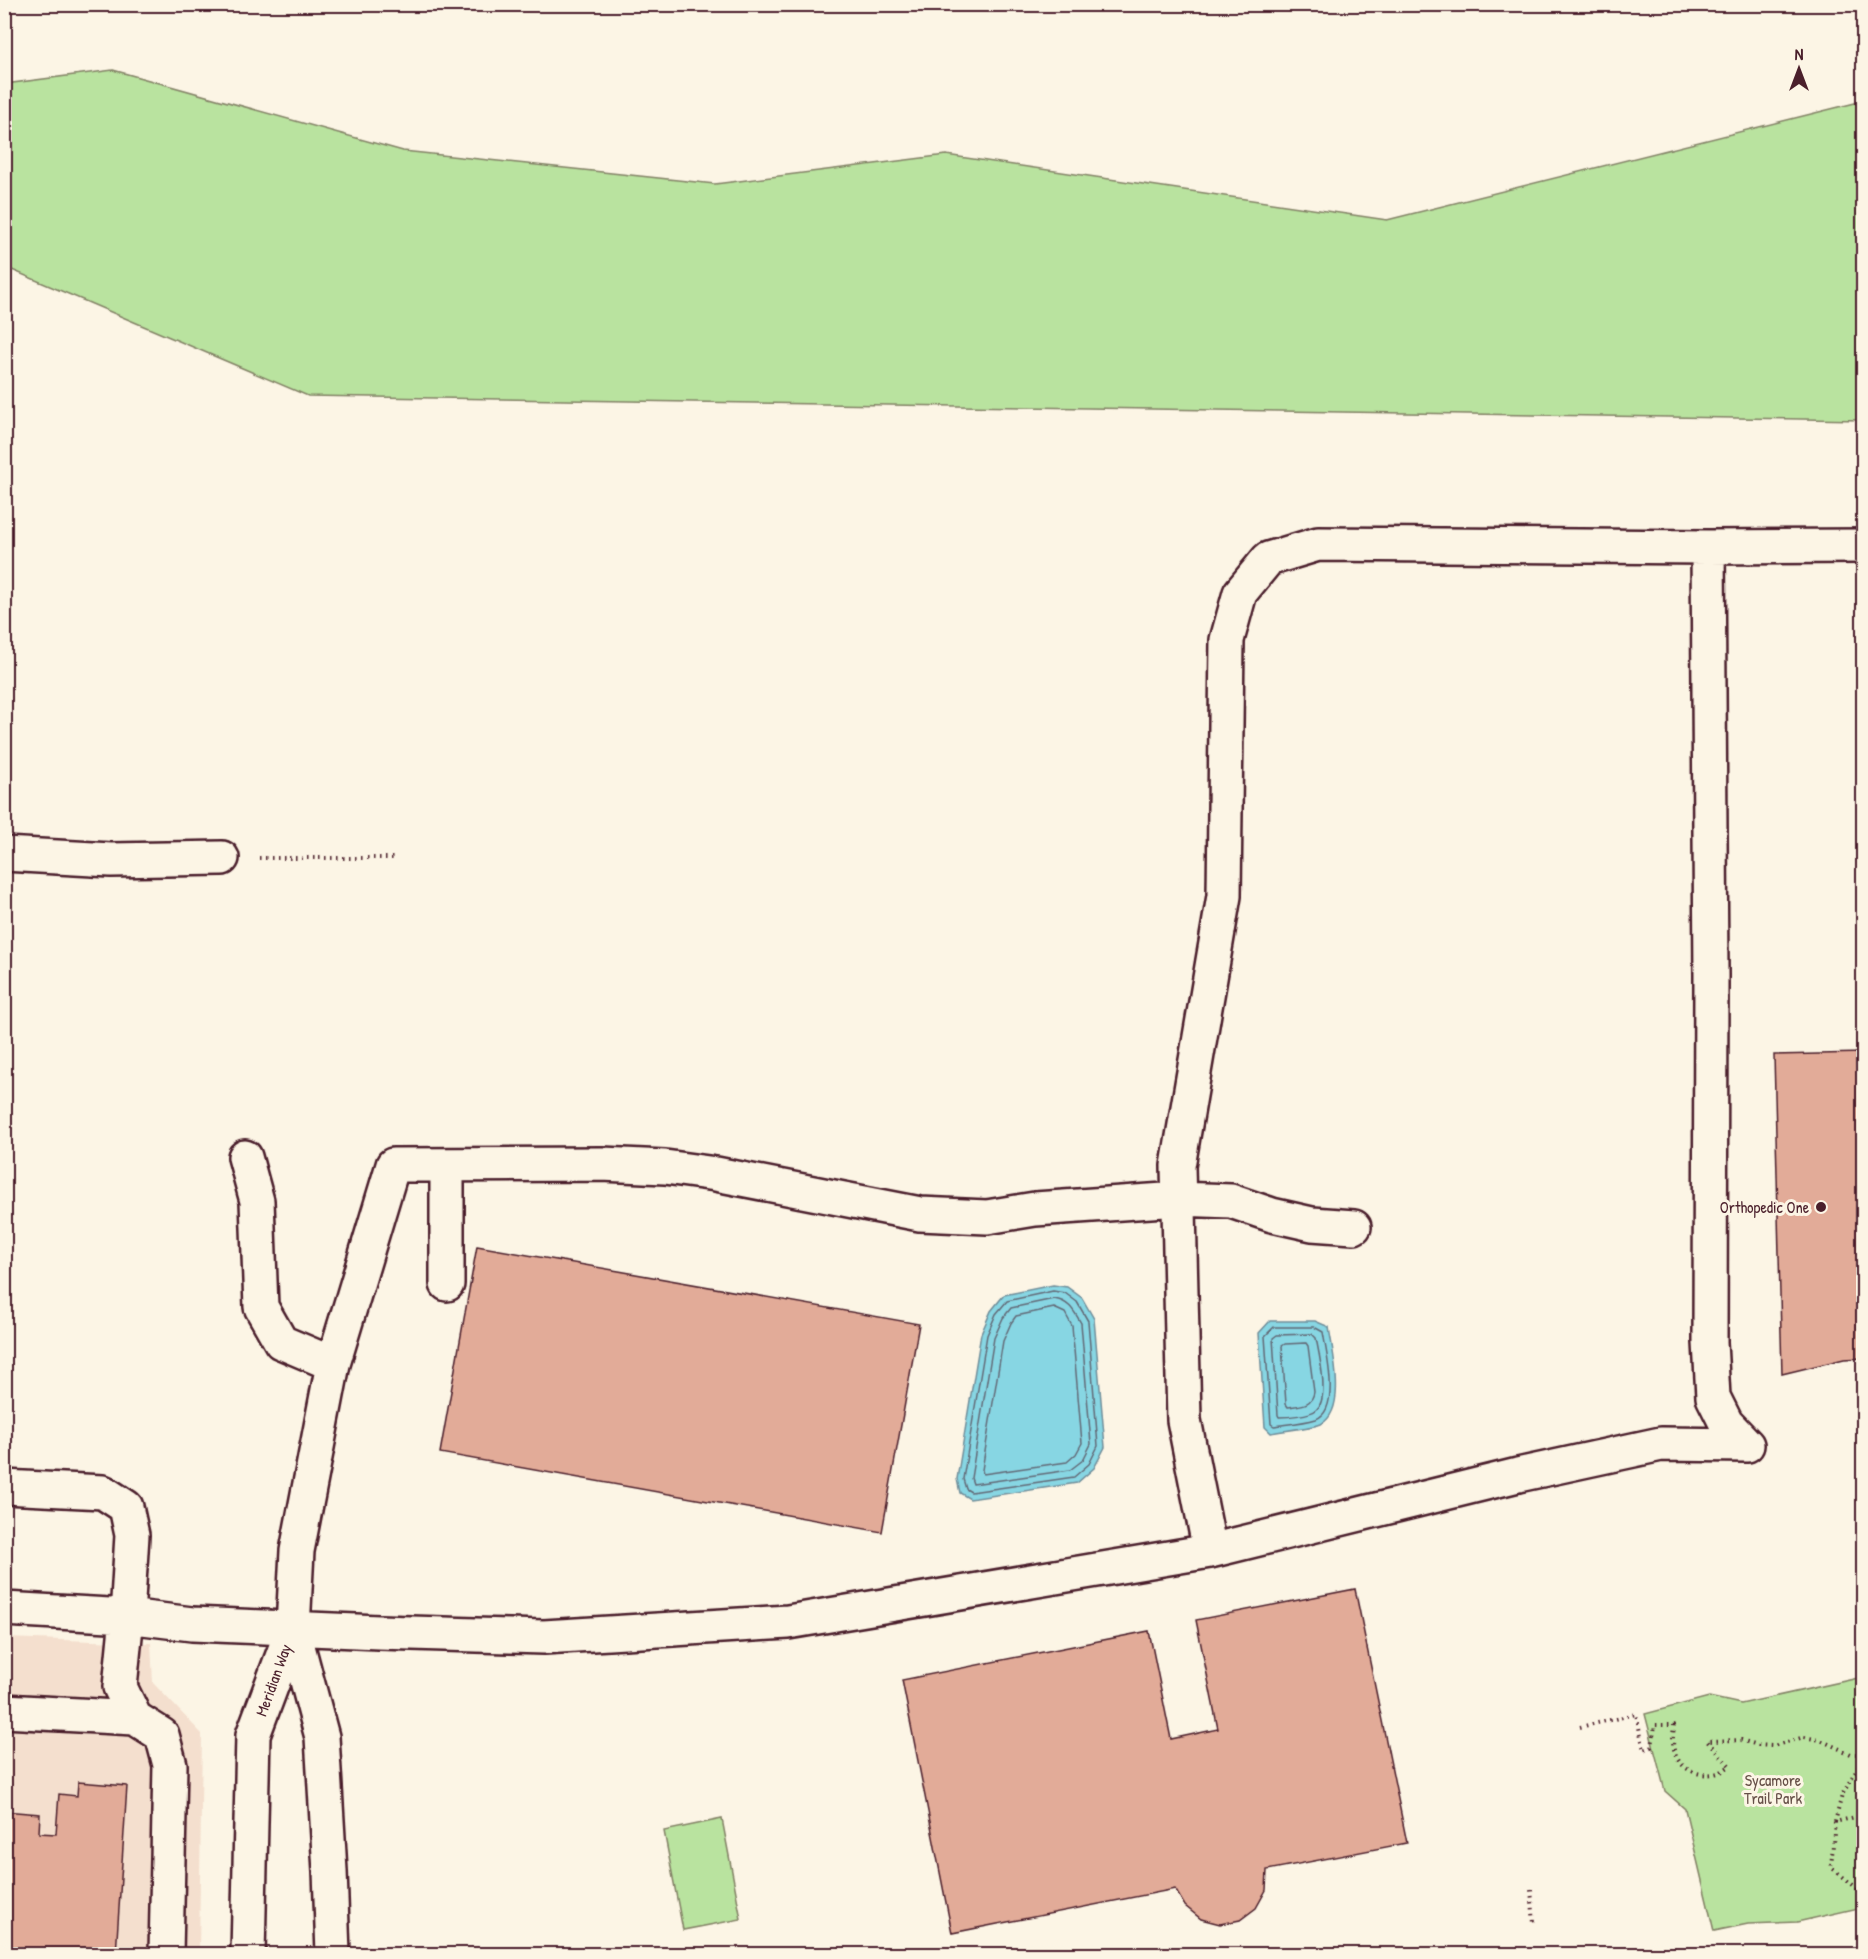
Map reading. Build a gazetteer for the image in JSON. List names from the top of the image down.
{
  "streets": {
    "street": ["Meridian Way"]
  },
  "parks": ["Sycamore Trail Park"],
  "places": ["Orthopedic One"],
  "north": "top"
}
